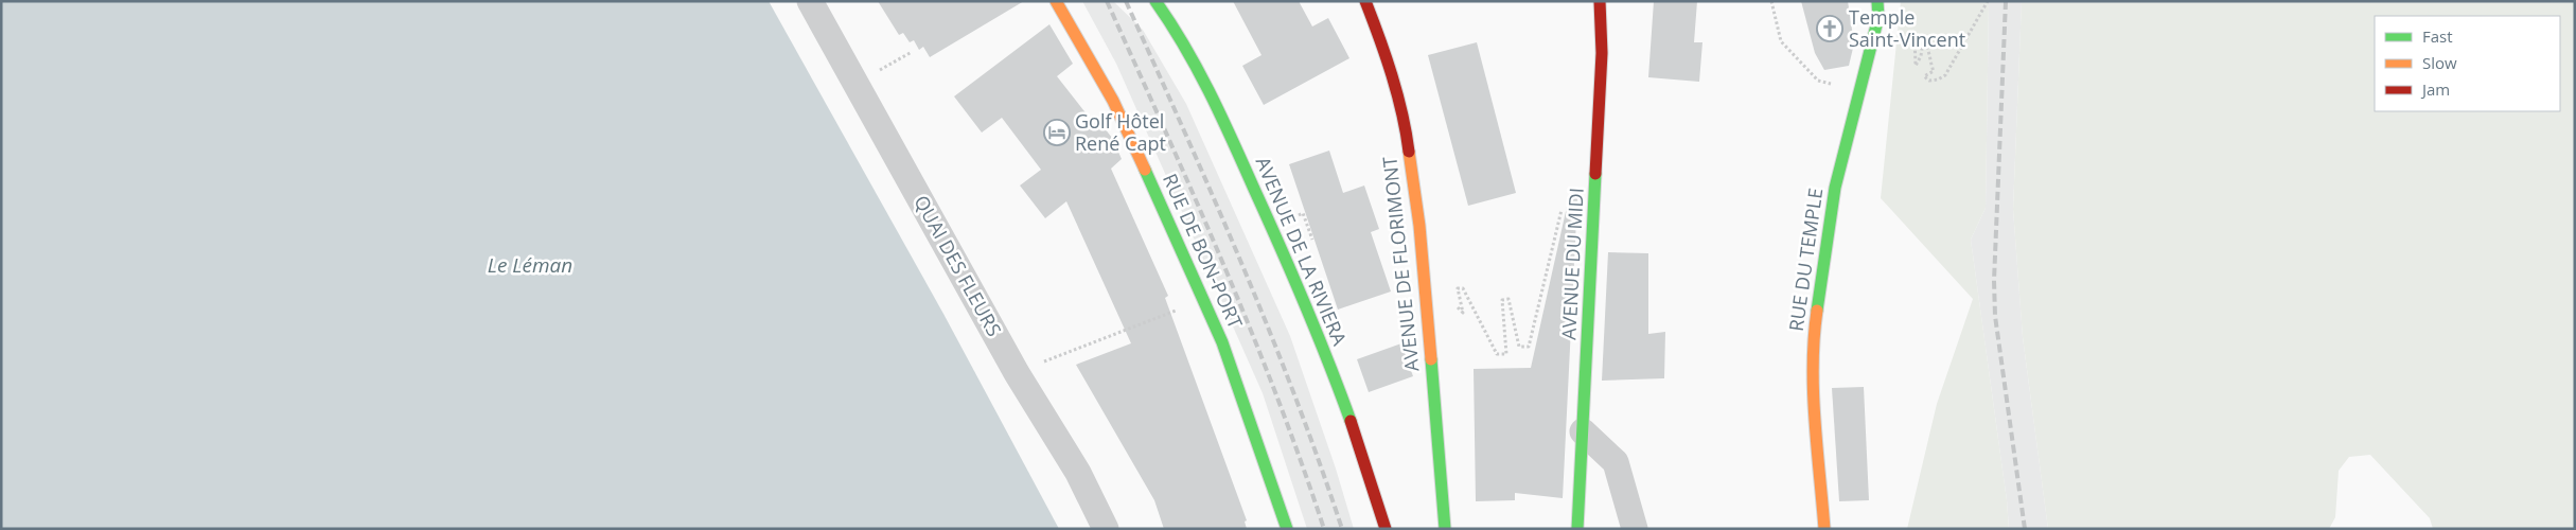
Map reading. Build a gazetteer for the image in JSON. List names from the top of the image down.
{
  "streets": {
    "street": [
      "RUE DE BON-PORT",
      "AVENUE DE LA RIVIERA",
      "RUE DU TEMPLE",
      "AVENUE DE FLORIMONT",
      "AVENUE DU MIDI",
      "QUAI DES FLEURS"
    ]
  },
  "water": ["Le Léman"],
  "places": {
    "church": ["Temple Saint-Vincent"],
    "hotel": ["Golf Hôtel René Capt"]
  },
  "legend": ["Fast", "Slow", "Jam"]
}
